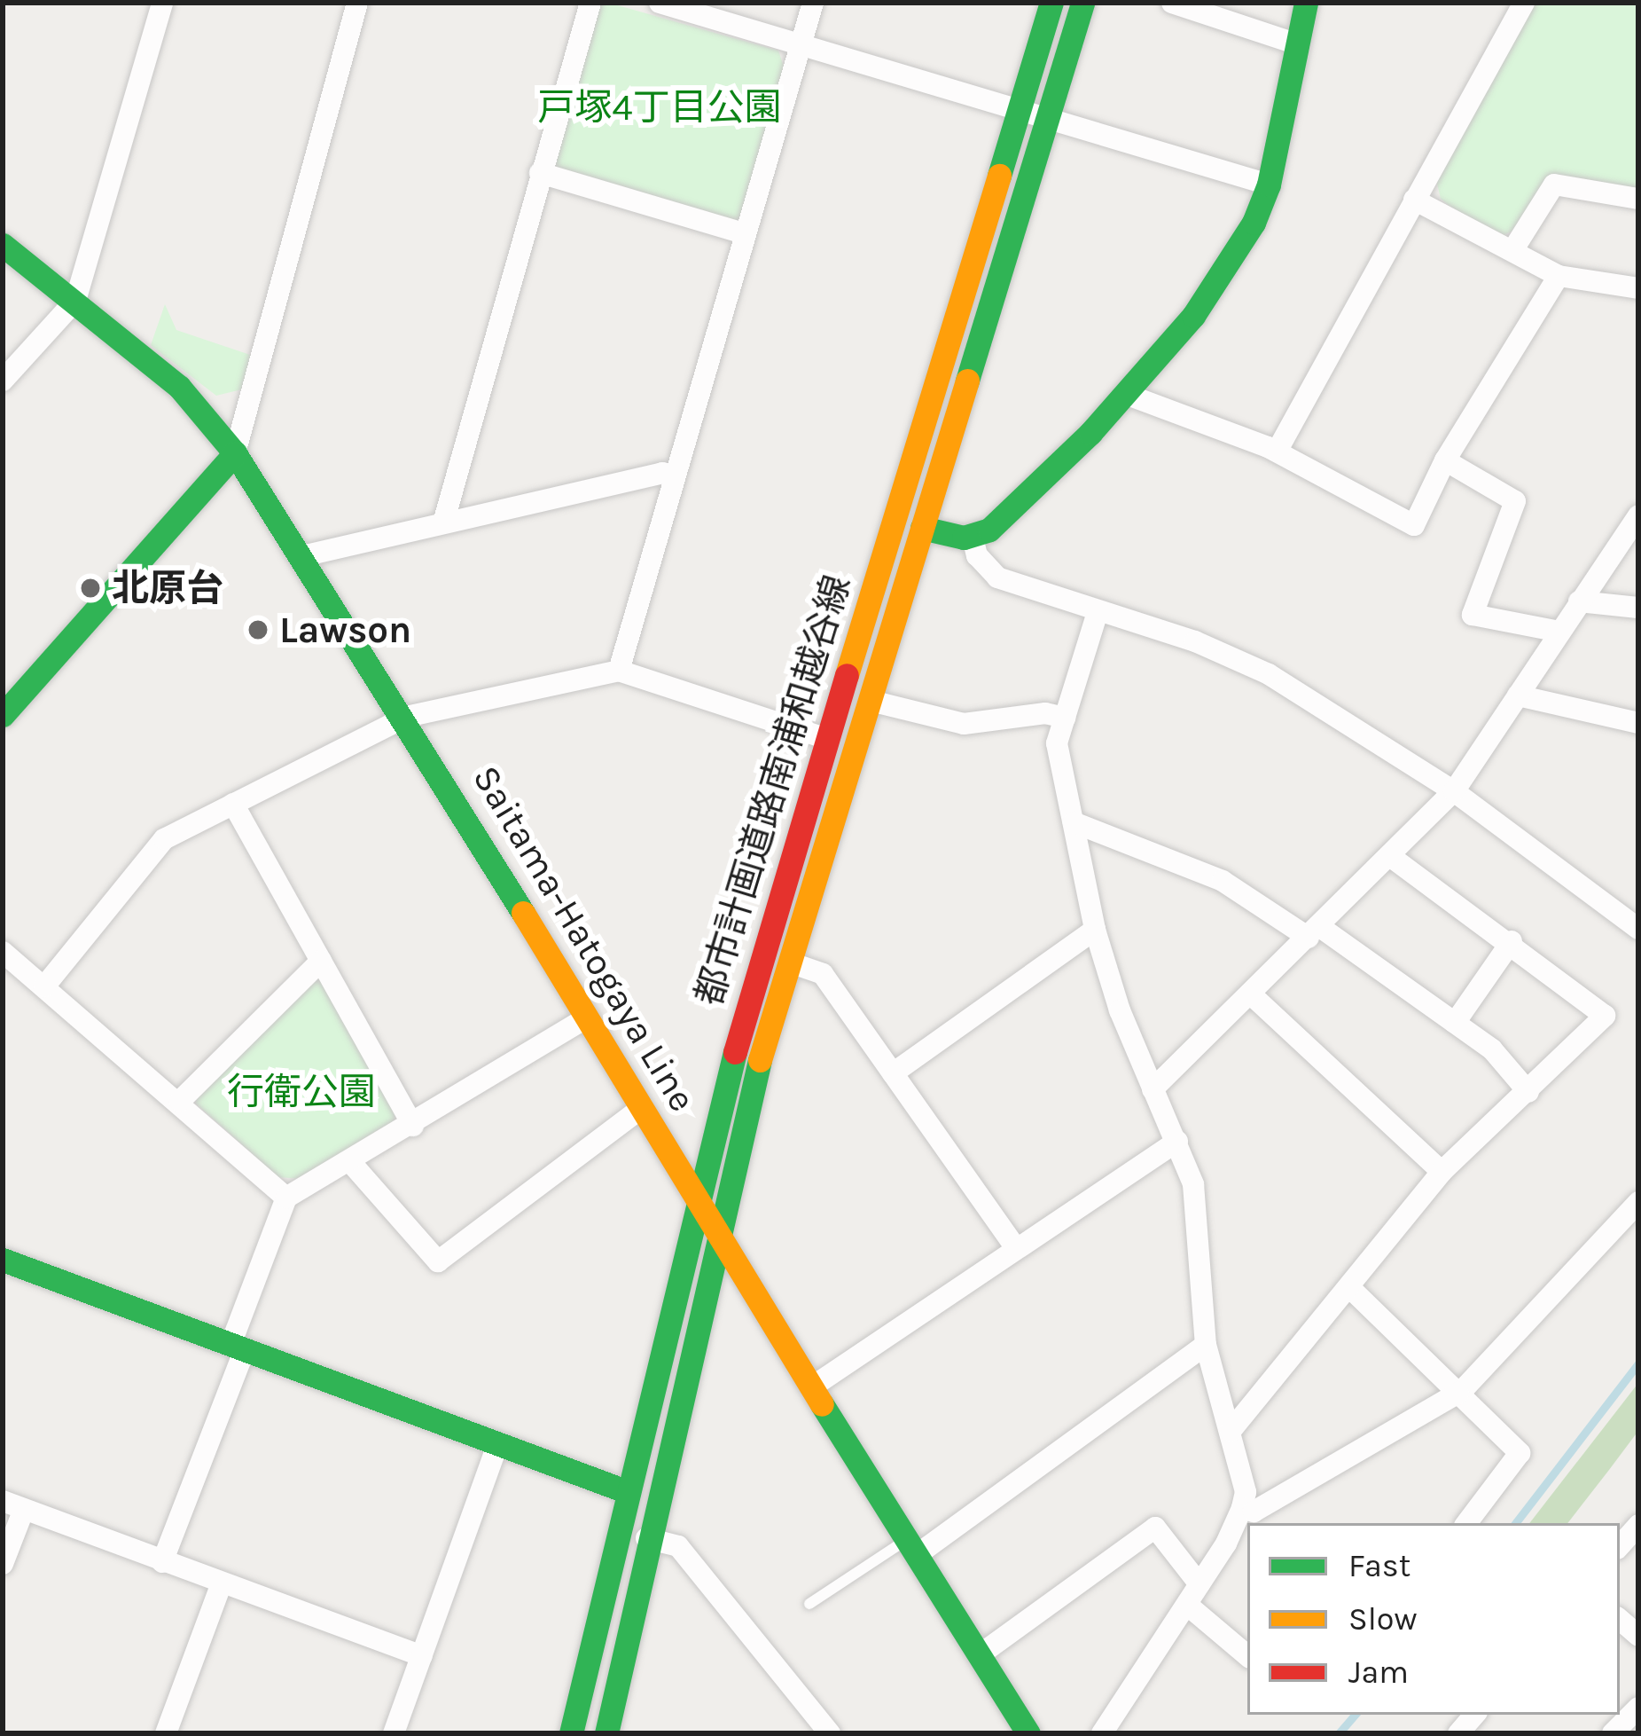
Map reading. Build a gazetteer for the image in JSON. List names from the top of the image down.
{
  "streets": {
    "street": ["都市計画道路南浦和越谷線", "Saitama-Hatogaya Line"]
  },
  "crossings": [
    ["都市計画道路南浦和越谷線", "Saitama-Hatogaya Line"]
  ],
  "parks": ["戸塚4丁目公園", "行衛公園"],
  "places": ["北原台", "Lawson"],
  "legend": ["Fast", "Slow", "Jam"]
}
